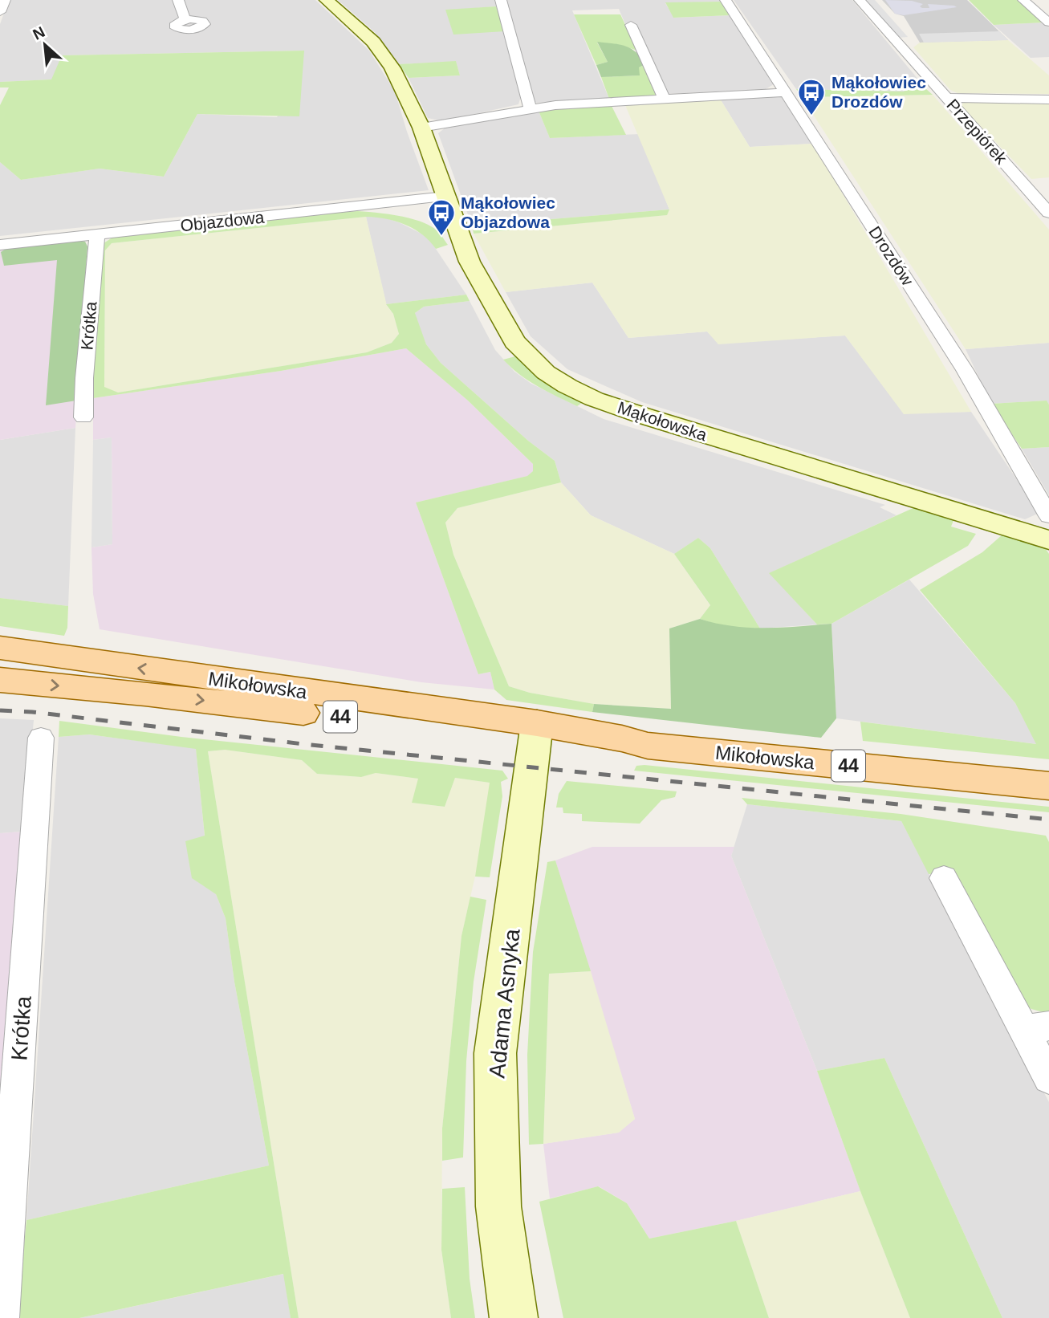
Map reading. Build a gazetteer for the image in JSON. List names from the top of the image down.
{
  "streets": {
    "main road": ["Mikołowska", "44"],
    "street": [
      "Przepiórek",
      "Objazdowa",
      "Drozdów",
      "Krótka",
      "Mąkołowska",
      "Adama Asnyka"
    ]
  },
  "crossings": [
    ["Objazdowa", "Krótka"],
    ["Objazdowa", "Mąkołowska"],
    ["Mikołowska", "Adama Asnyka"]
  ],
  "places": {
    "bus stop": ["Mąkołowiec Drozdów", "Mąkołowiec Objazdowa"]
  },
  "north": "top left"
}
